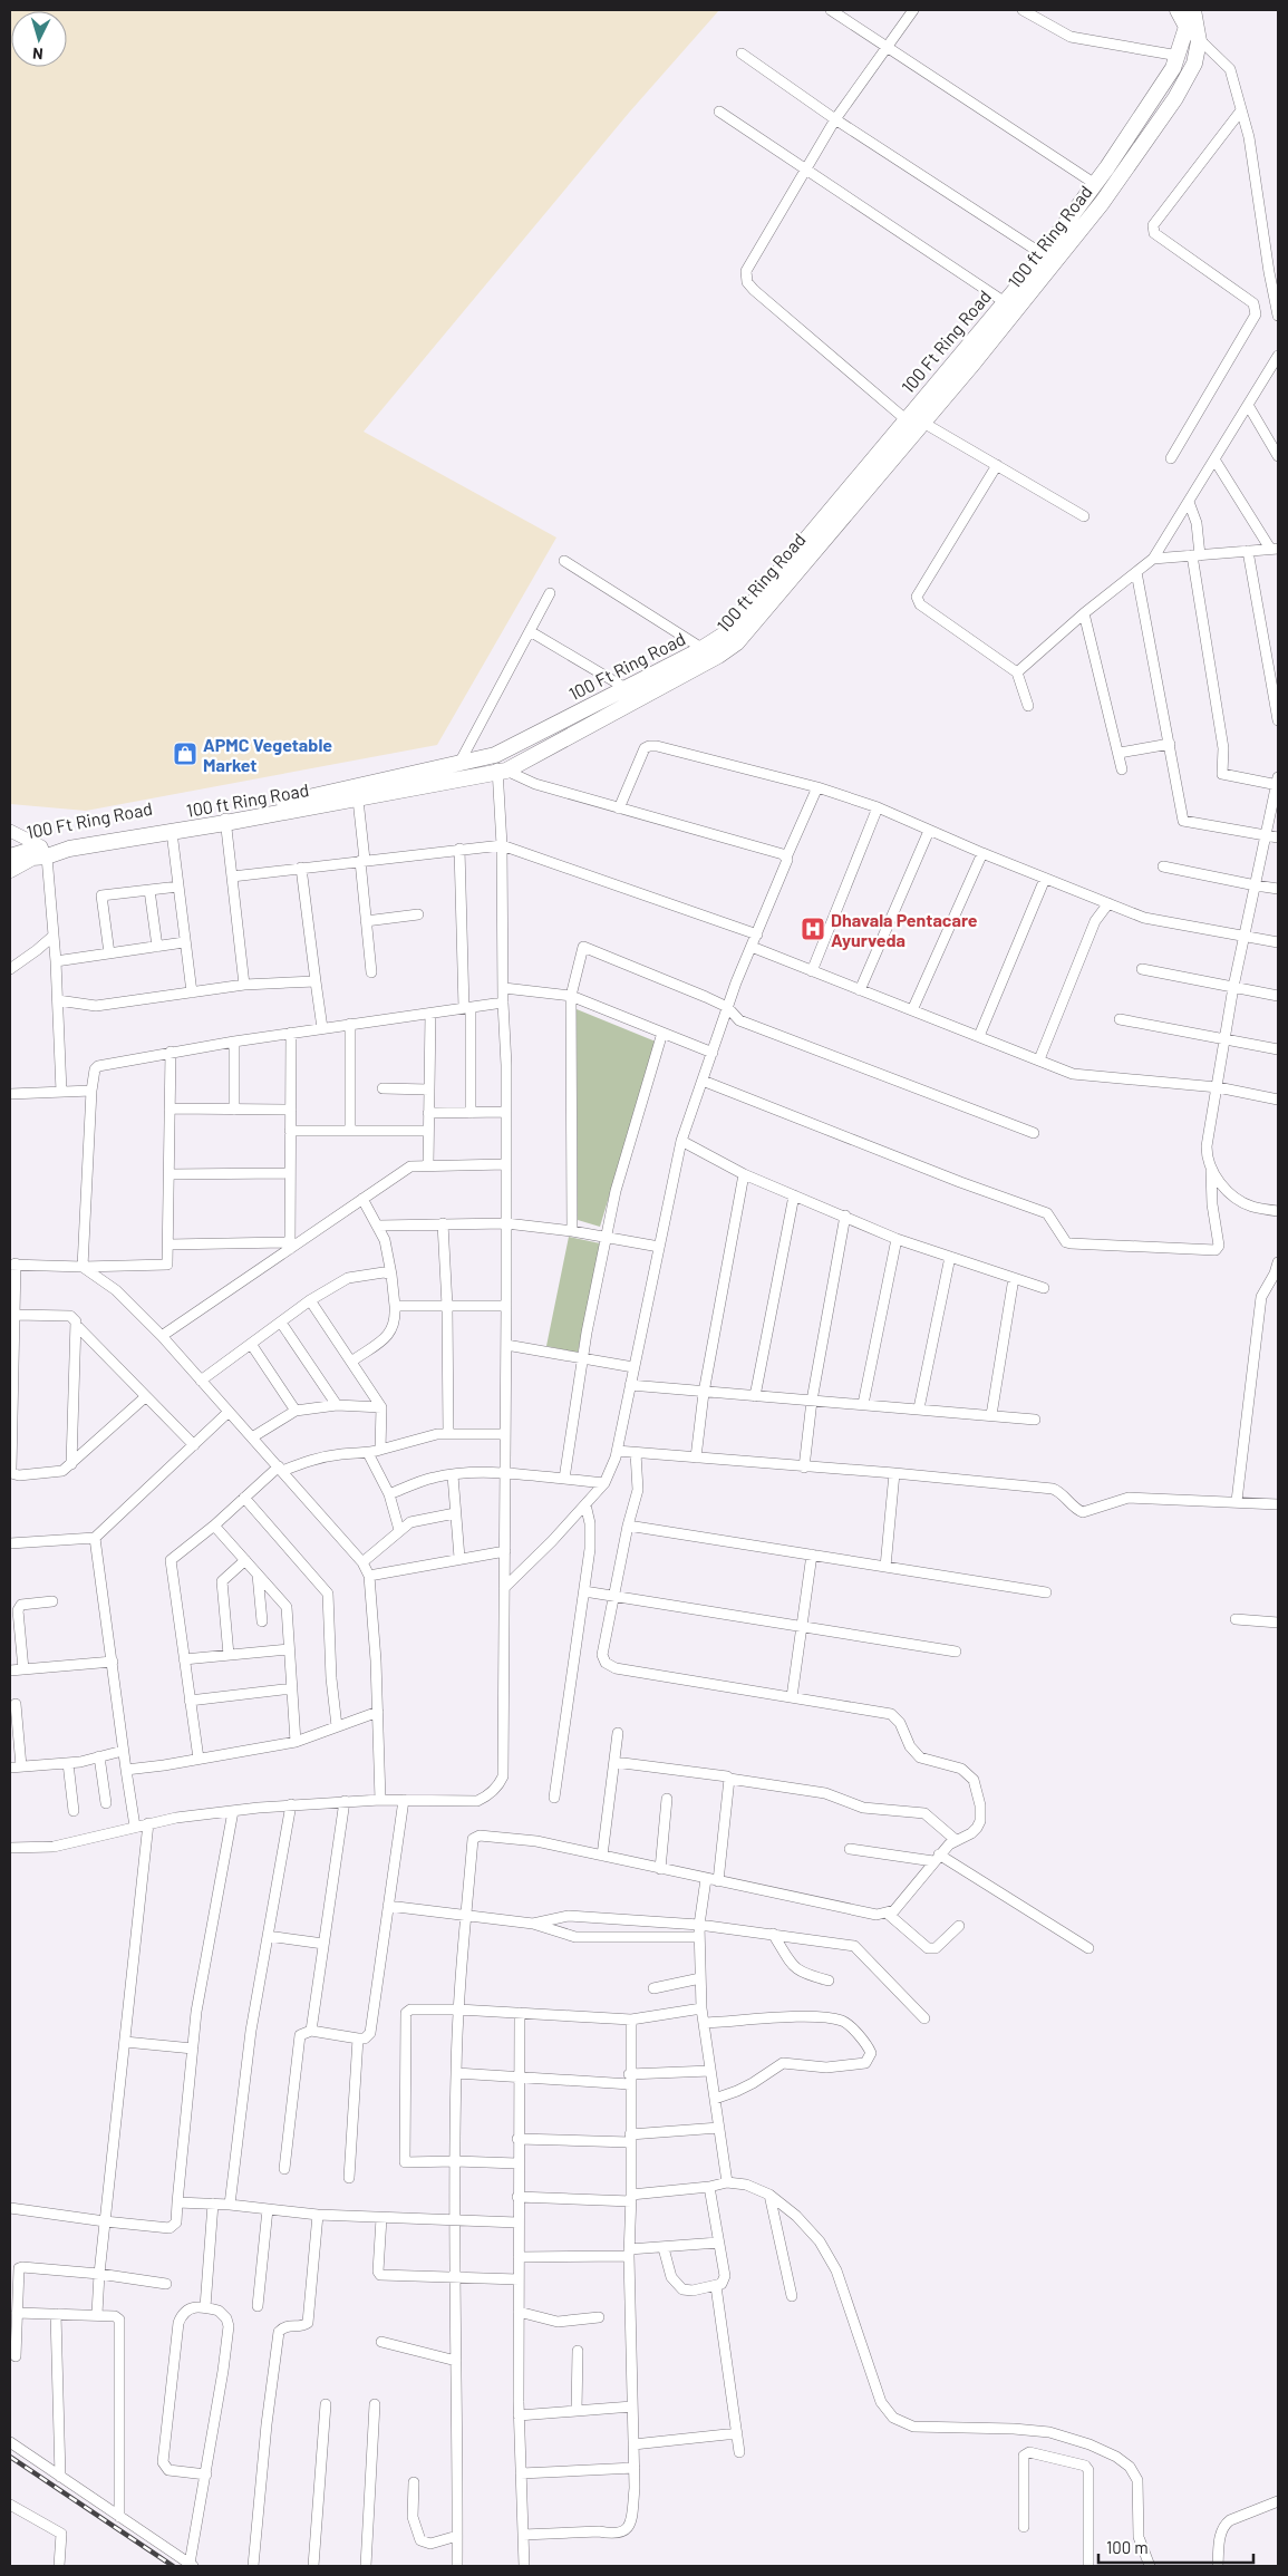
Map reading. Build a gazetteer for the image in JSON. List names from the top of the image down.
{
  "streets": {
    "main road": ["100 ft Ring Road", "100 Ft Ring Road"]
  },
  "crossings": [
    ["100 ft Ring Road", "100 Ft Ring Road"]
  ],
  "places": {
    "shop": ["APMC Vegetable Market"],
    "hospital": ["Dhavala Pentacare Ayurveda"]
  },
  "scale_bar": "100 m",
  "north": "bottom"
}
